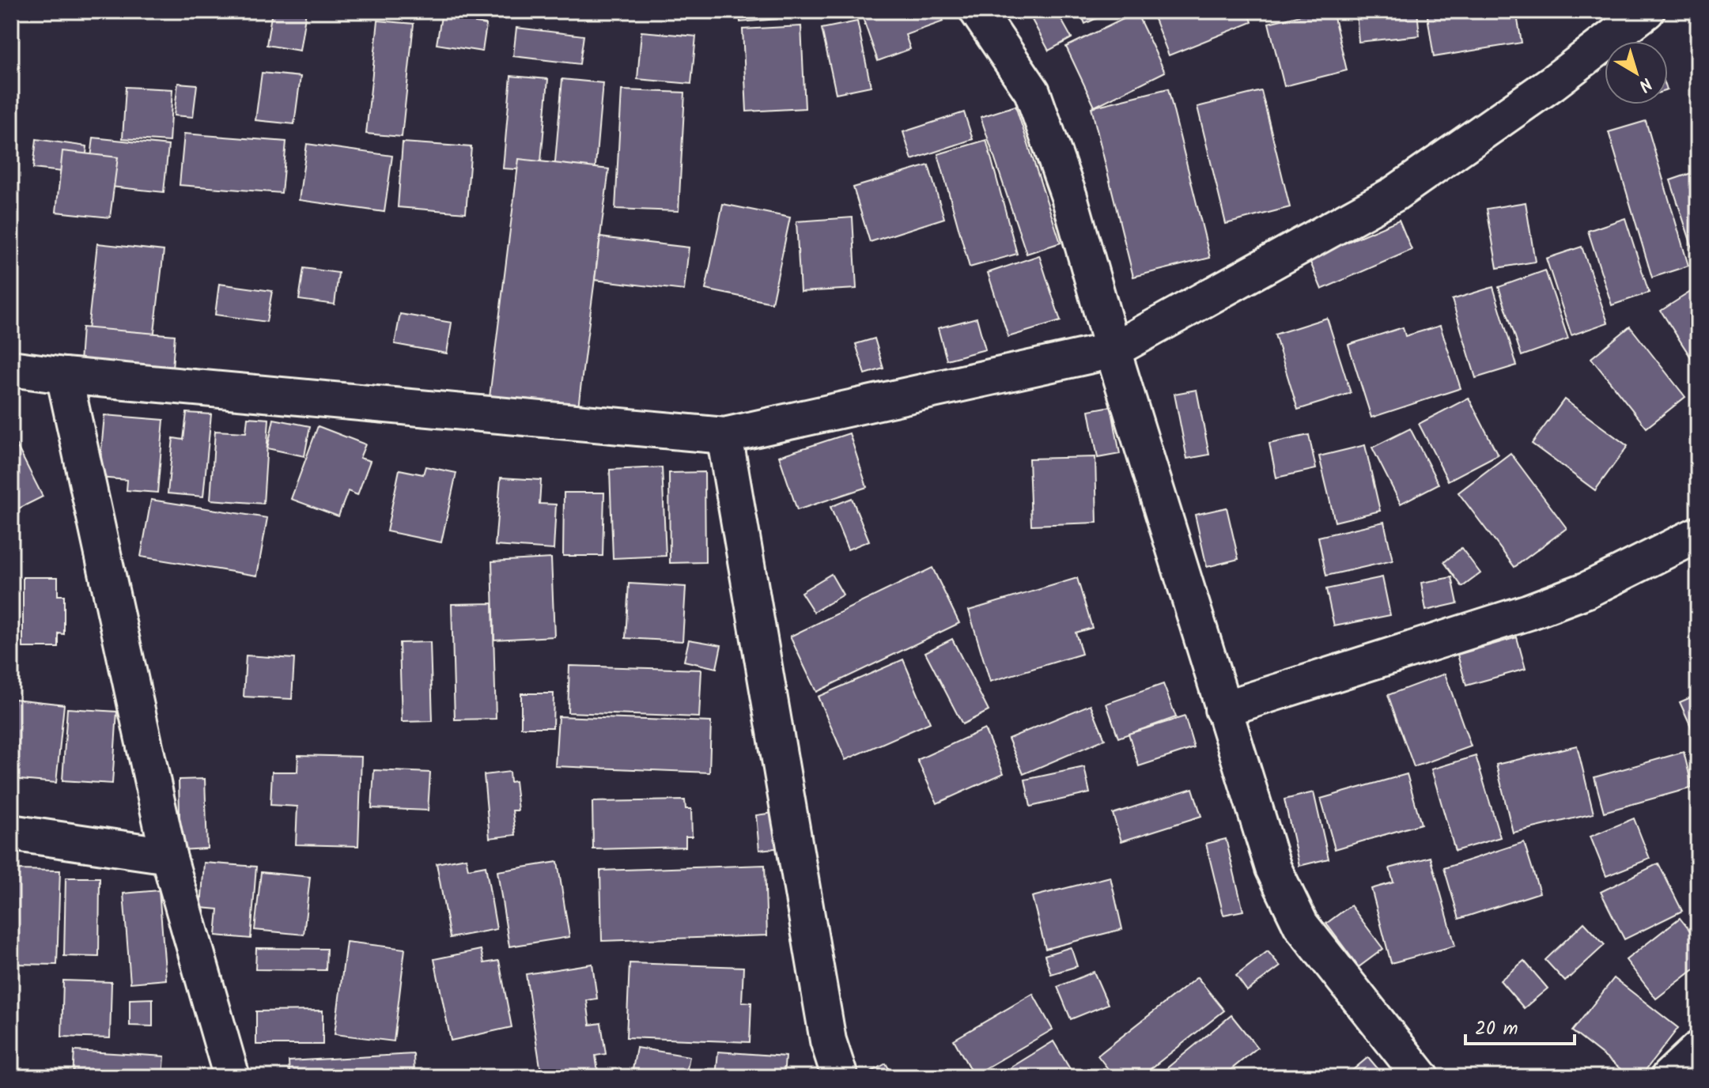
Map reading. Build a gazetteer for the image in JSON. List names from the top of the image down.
{
  "scale_bar": "20 m",
  "north": "bottom right"
}
